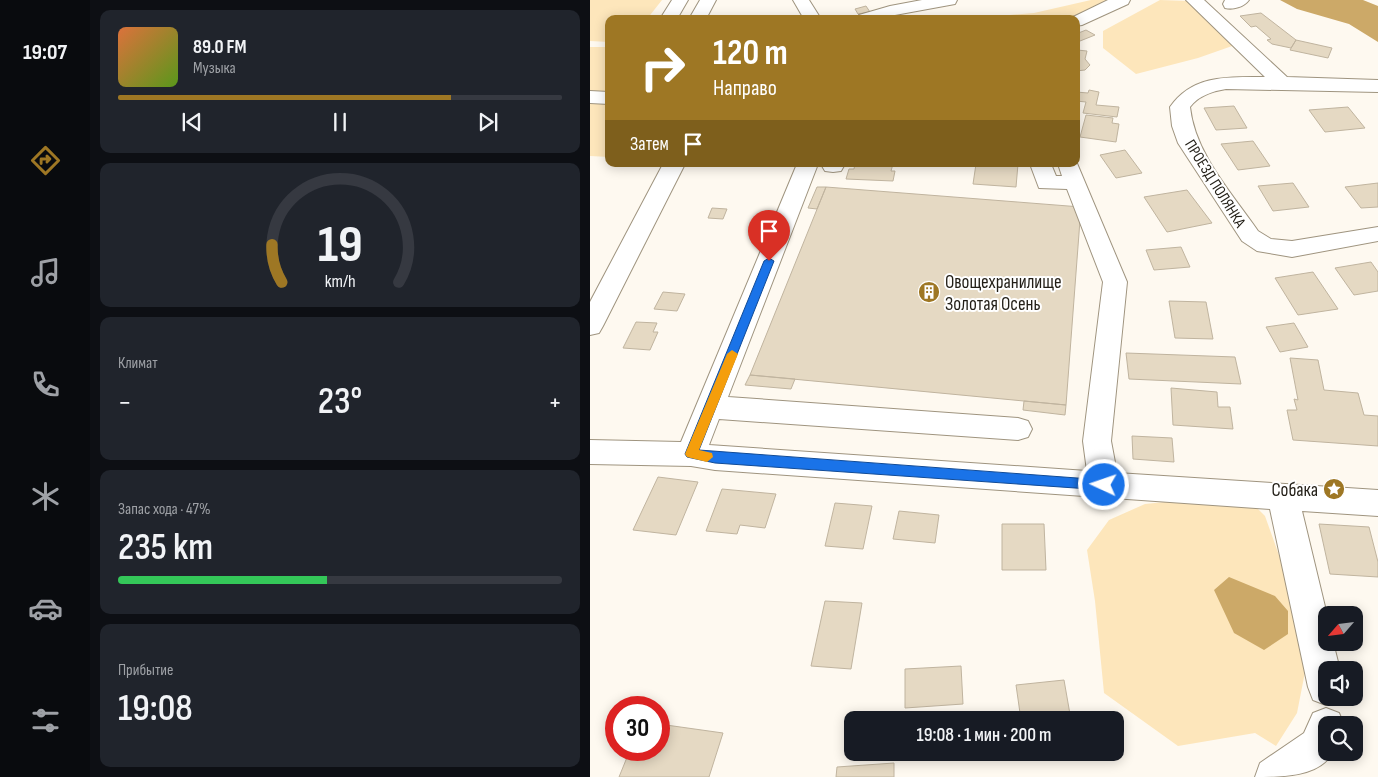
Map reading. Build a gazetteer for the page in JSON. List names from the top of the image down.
{
  "streets": {
    "street": ["ПРОЕЗД ПОЛЯНКА"]
  },
  "places": {
    "building": ["Овощехранилище Золотая Осень"],
    "place": ["Собака"]
  },
  "north": "bottom left",
  "page": {
    "tabs": "19:07",
    "turn": ["120 m", "Направо"],
    "song": ["89.0 FM", "Музыка"],
    "then": "Затем",
    "tile": [
      "Климат",
      ["Запас хода · 47%", "235 km"],
      ["Прибытие", "19:08"]
    ],
    "heat": ["−", "23°", "+"],
    "limit": "30",
    "trip": "19:08 · 1 мин · 200 m",
    "gauge": ["19", "km/h"]
  }
}
